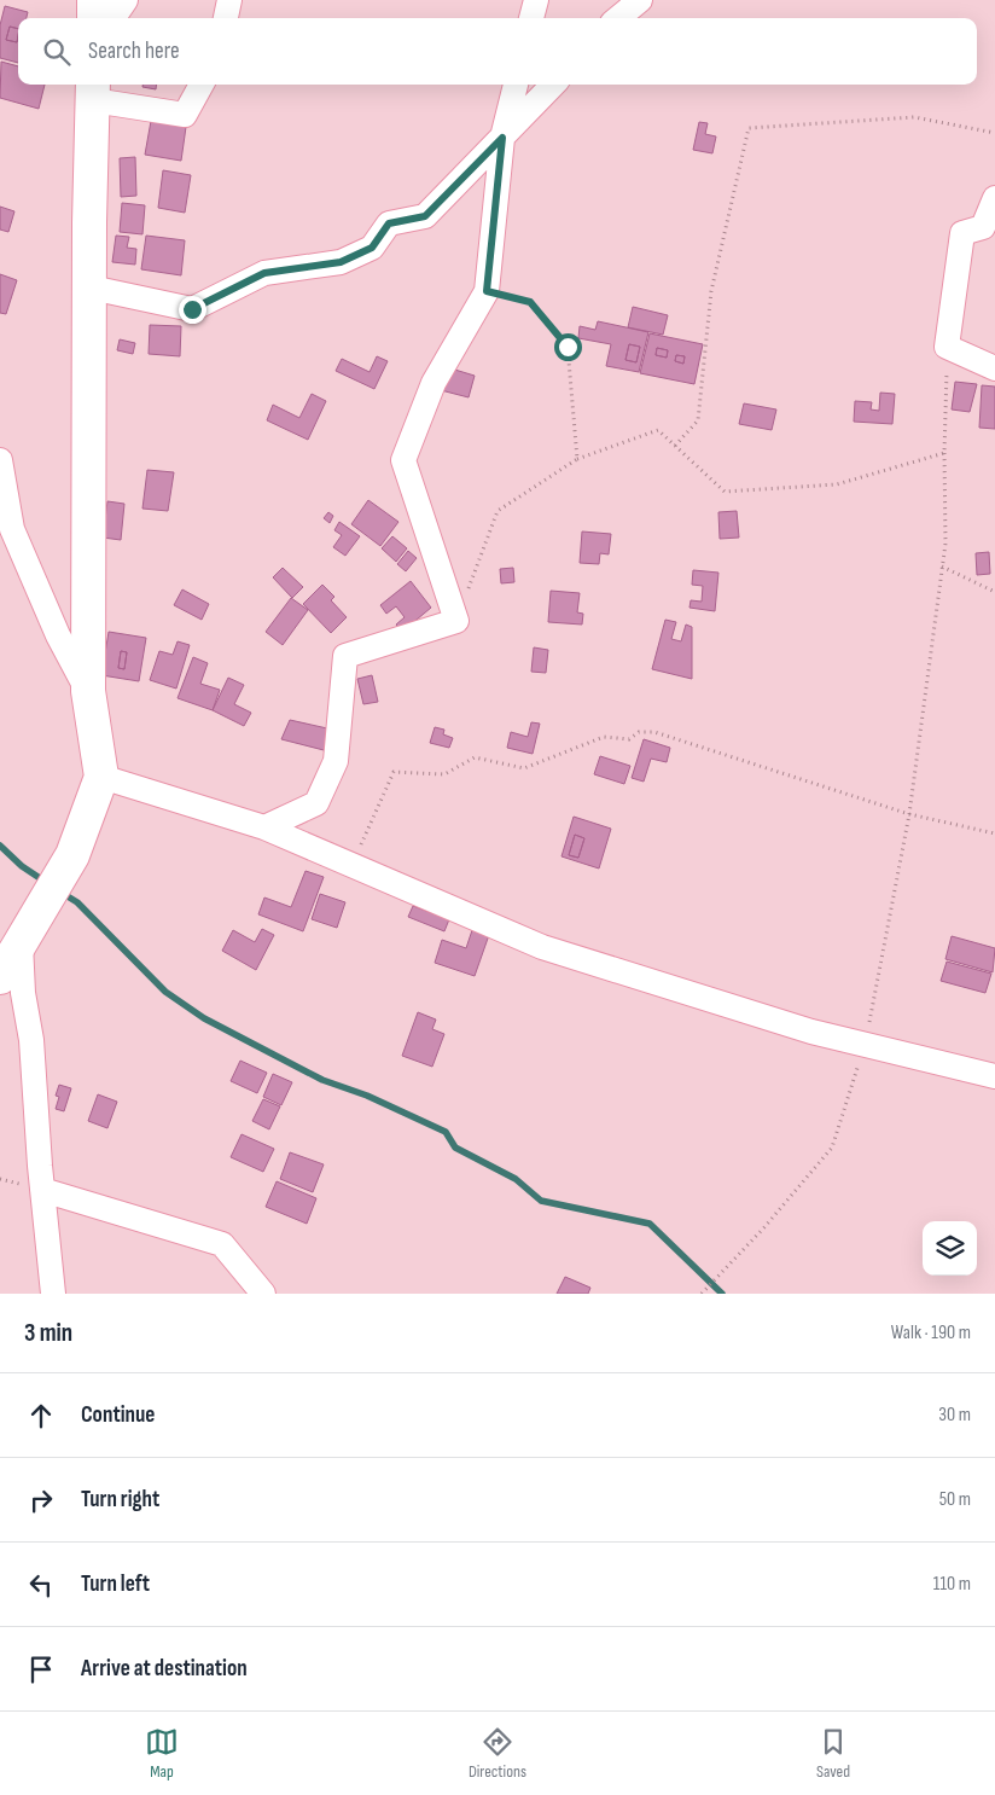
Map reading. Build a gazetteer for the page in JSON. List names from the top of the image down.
{
  "page": {
    "search": "Search here",
    "heading": ["3 min", "Walk · 190 m"],
    "list": [
      ["Continue", "30 m"],
      ["Turn right", "50 m"],
      ["Turn left", "110 m"],
      "Arrive at destination"
    ],
    "nav": ["Map", "Directions", "Saved"]
  }
}
